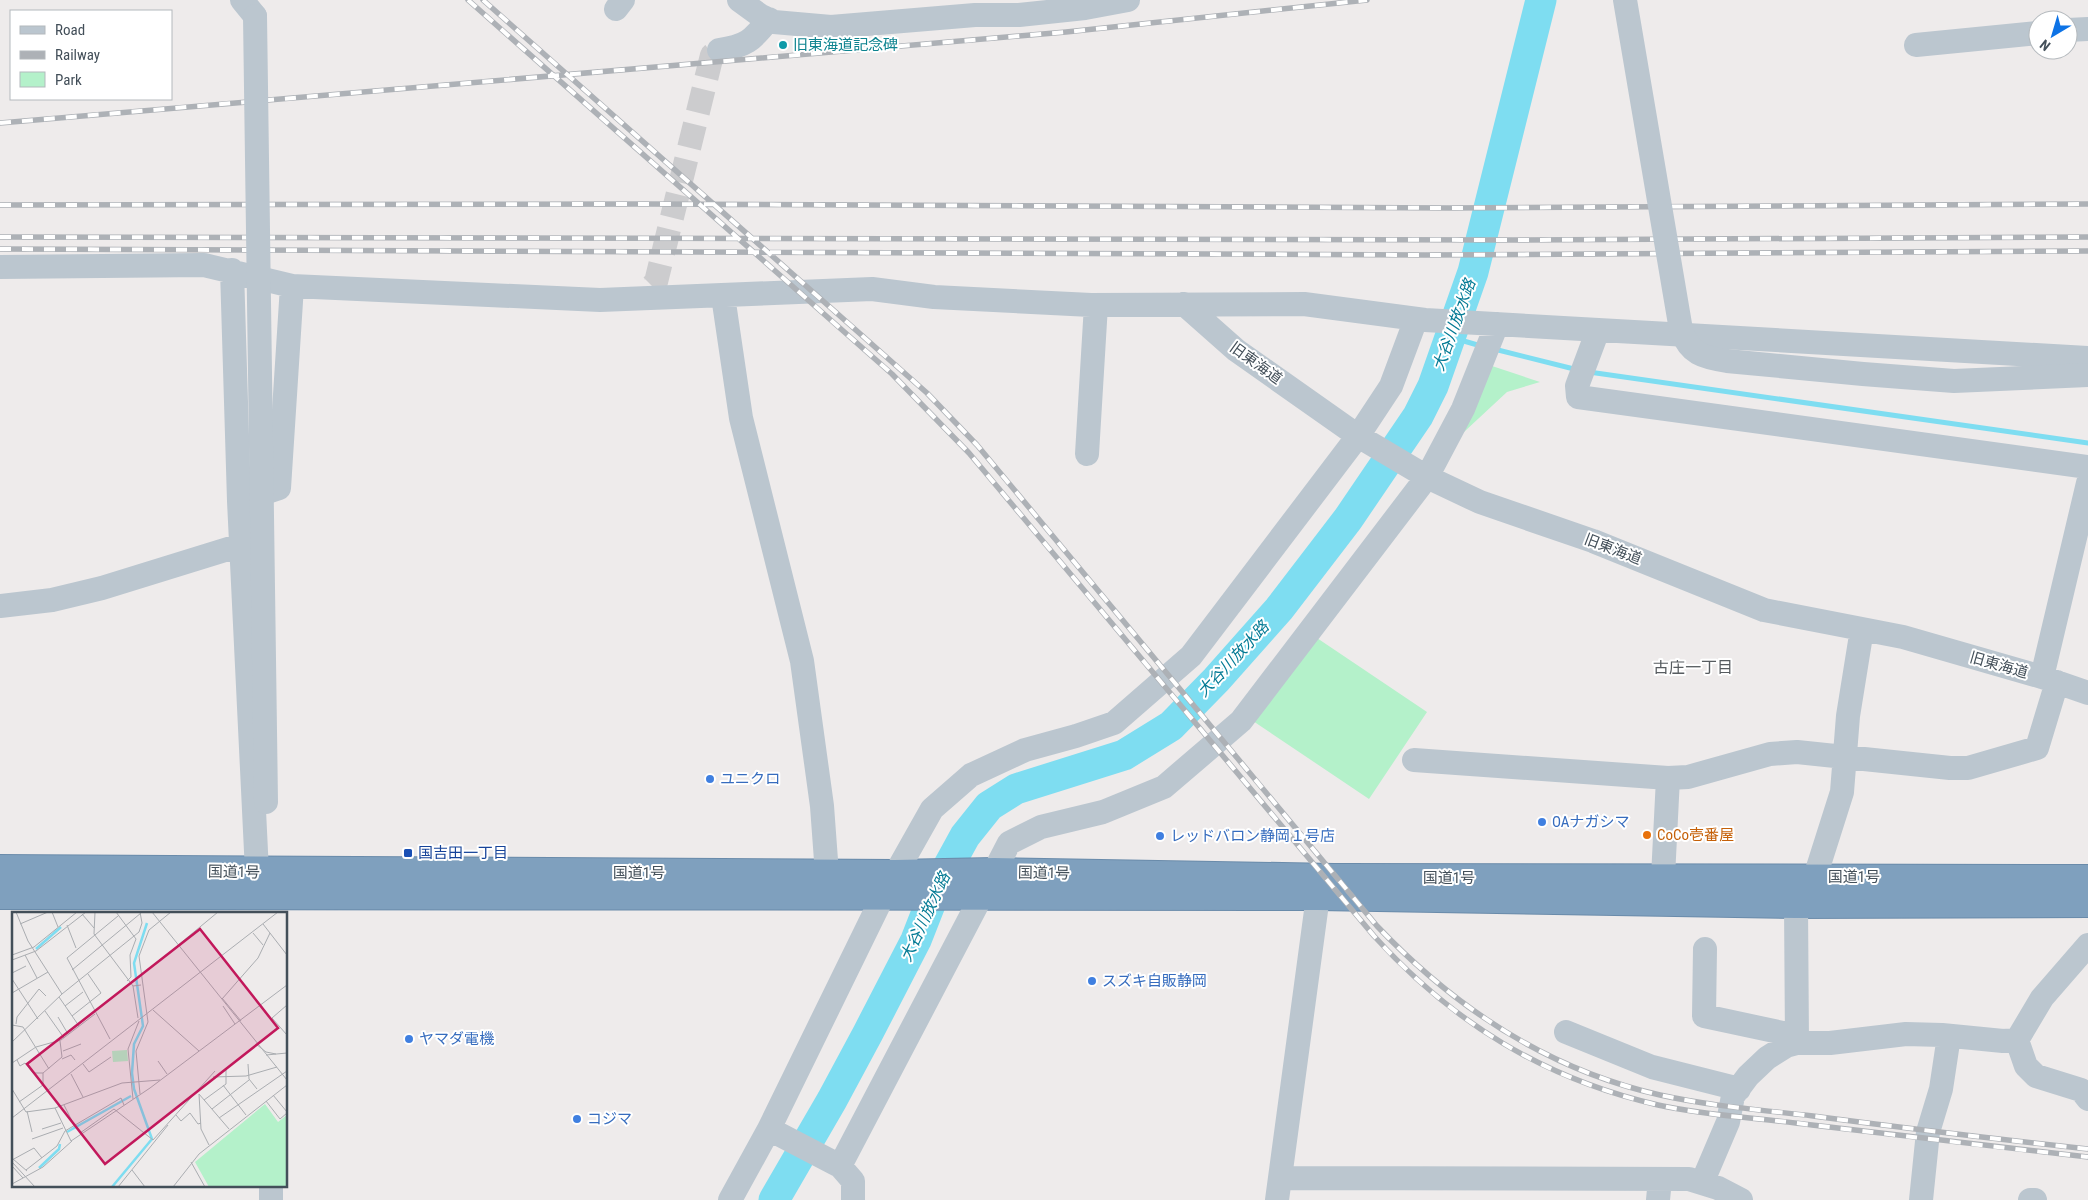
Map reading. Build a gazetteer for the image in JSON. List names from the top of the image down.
{
  "streets": {
    "highway": ["国道1号"],
    "street": ["旧東海道"]
  },
  "districts": ["古庄一丁目"],
  "water": ["大谷川放水路"],
  "places": {
    "other": [
      "旧東海道記念碑",
      "ユニクロ",
      "OAナガシマ",
      "CoCo壱番屋",
      "レッドバロン静岡１号店",
      "スズキ自販静岡",
      "ヤマダ電機",
      "コジマ"
    ],
    "transit": ["国吉田一丁目"]
  },
  "legend": ["Road", "Railway", "Park"],
  "north": "bottom left"
}
